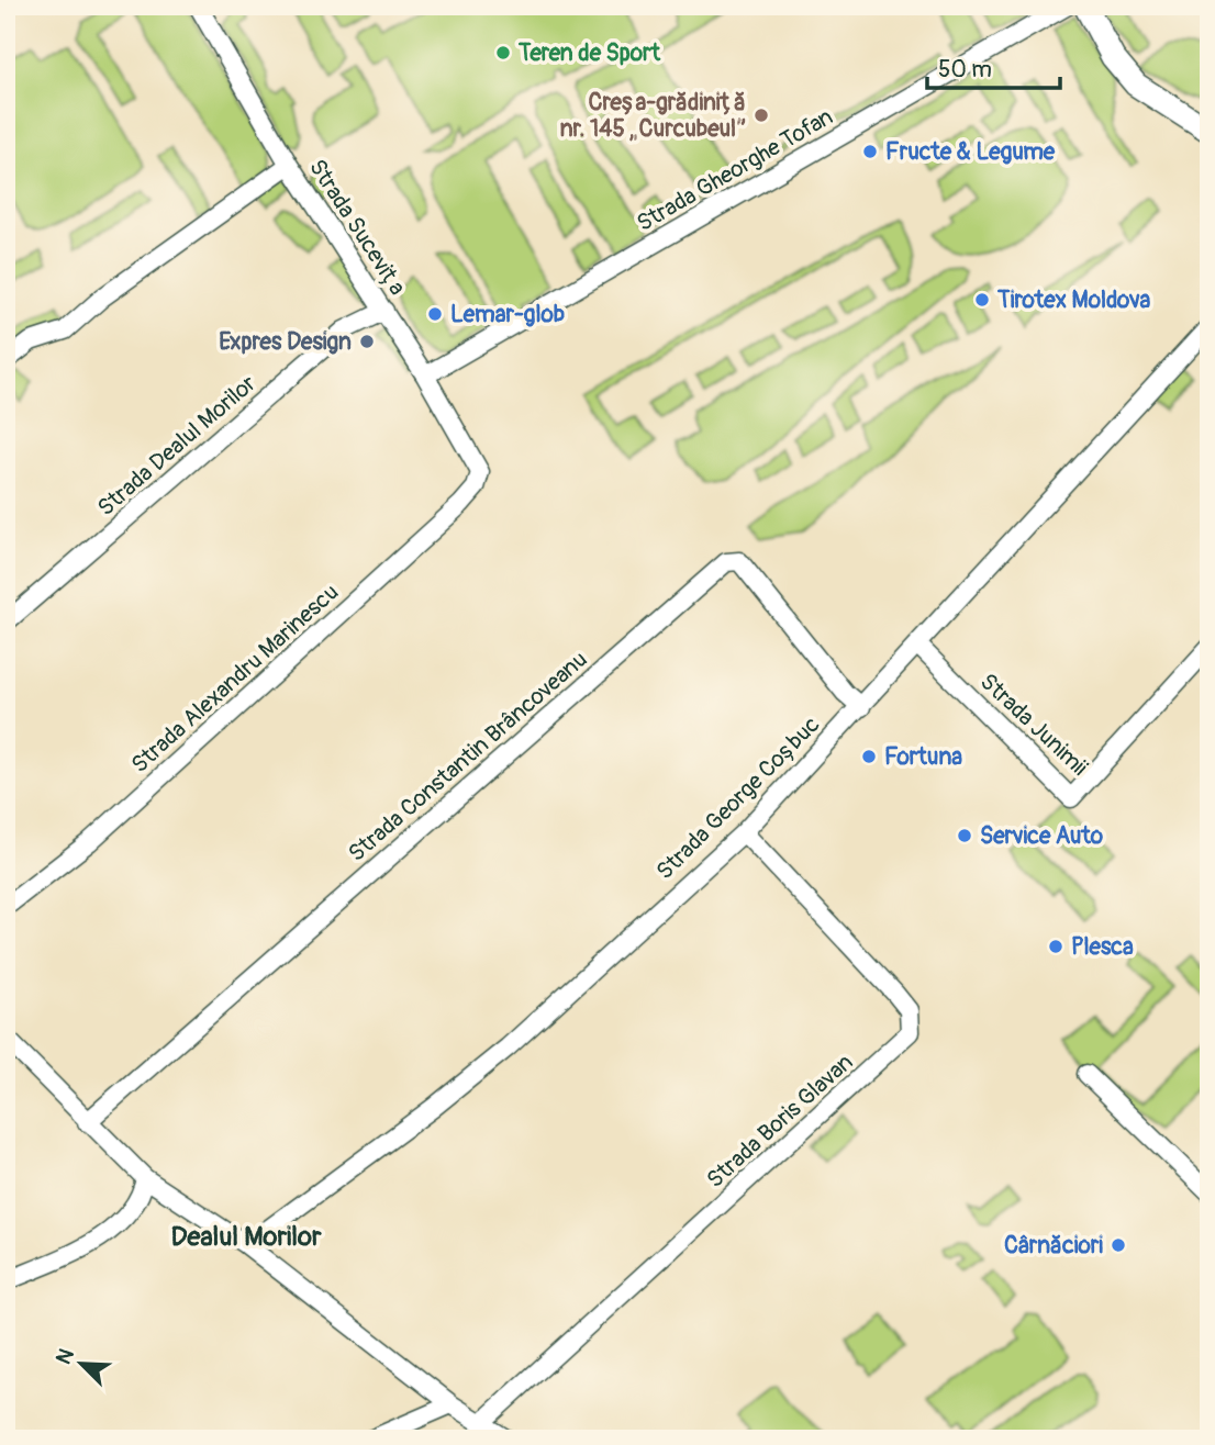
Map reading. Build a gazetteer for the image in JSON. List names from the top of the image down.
{
  "streets": {
    "street": [
      "Strada Gheorghe Tofan",
      "Strada Sucevița",
      "Strada Dealul Morilor",
      "Strada Alexandru Marinescu",
      "Strada Junimii",
      "Strada Constantin Brâncoveanu",
      "Strada George Coșbuc",
      "Strada Boris Glavan"
    ]
  },
  "crossings": [
    ["Strada Gheorghe Tofan", "Strada Sucevița"],
    ["Strada Sucevița", "Strada Dealul Morilor"],
    ["Strada Sucevița", "Strada Alexandru Marinescu"],
    ["Strada Junimii", "Strada George Coșbuc"],
    ["Strada Constantin Brâncoveanu", "Strada George Coșbuc"],
    ["Strada George Coșbuc", "Strada Boris Glavan"]
  ],
  "districts": ["Dealul Morilor"],
  "places": [
    "Teren de Sport",
    "Creșa-grădiniță nr. 145 „Curcubeul”",
    "Fructe & Legume",
    "Tirotex Moldova",
    "Lemar-glob",
    "Expres Design",
    "Fortuna",
    "Service Auto",
    "Plesca",
    "Cârnăciori"
  ],
  "scale_bar": "50 m",
  "north": "top left"
}
